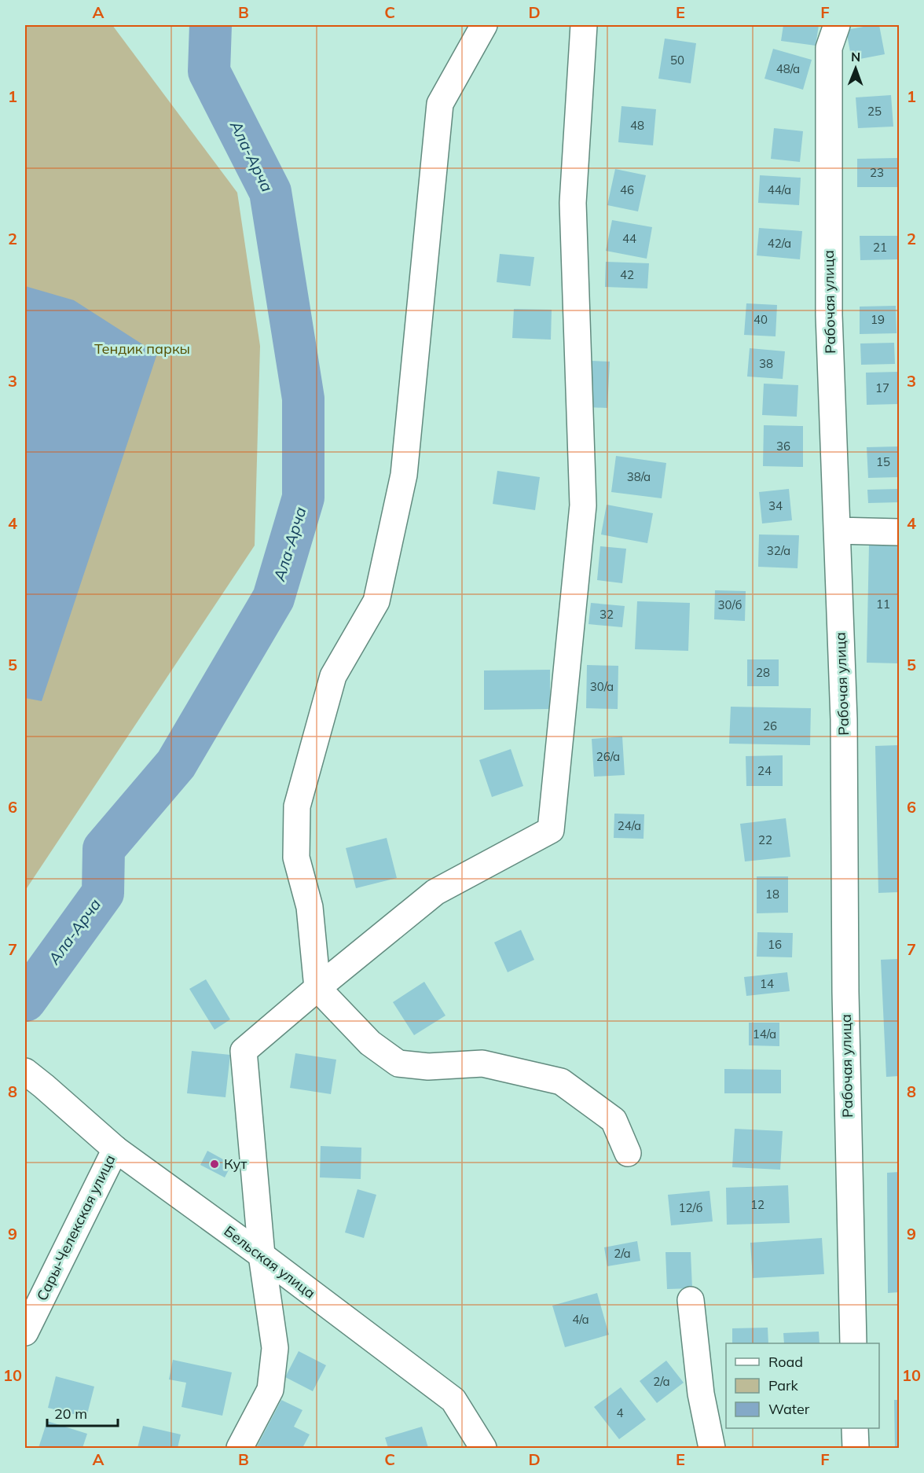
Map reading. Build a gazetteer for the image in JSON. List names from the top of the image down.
{
  "streets": {
    "street": ["Рабочая улица", "Сары-Челекская улица", "Бельская улица"]
  },
  "crossings": [
    ["Сары-Челекская улица", "Бельская улица"]
  ],
  "water": ["Ала-Арча"],
  "parks": ["Тендик паркы"],
  "places": ["Кут"],
  "house_numbers": [
    "50",
    "48/а",
    "25",
    "48",
    "23",
    "46",
    "44/а",
    "44",
    "42/а",
    "21",
    "42",
    "40",
    "19",
    "38",
    "17",
    "36",
    "15",
    "38/а",
    "34",
    "32/а",
    "11",
    "30/б",
    "32",
    "28",
    "30/а",
    "26",
    "26/а",
    "24",
    "24/а",
    "22",
    "18",
    "16",
    "14",
    "14/а",
    "12",
    "12/б",
    "2/а",
    "4/а",
    "2/а",
    "4"
  ],
  "legend": ["Road", "Park", "Water"],
  "scale_bar": "20 m",
  "north": "top",
  "grid": {
    "columns": [
      "A",
      "B",
      "C",
      "D",
      "E",
      "F"
    ],
    "rows": [
      "1",
      "2",
      "3",
      "4",
      "5",
      "6",
      "7",
      "8",
      "9",
      "10"
    ]
  }
}
